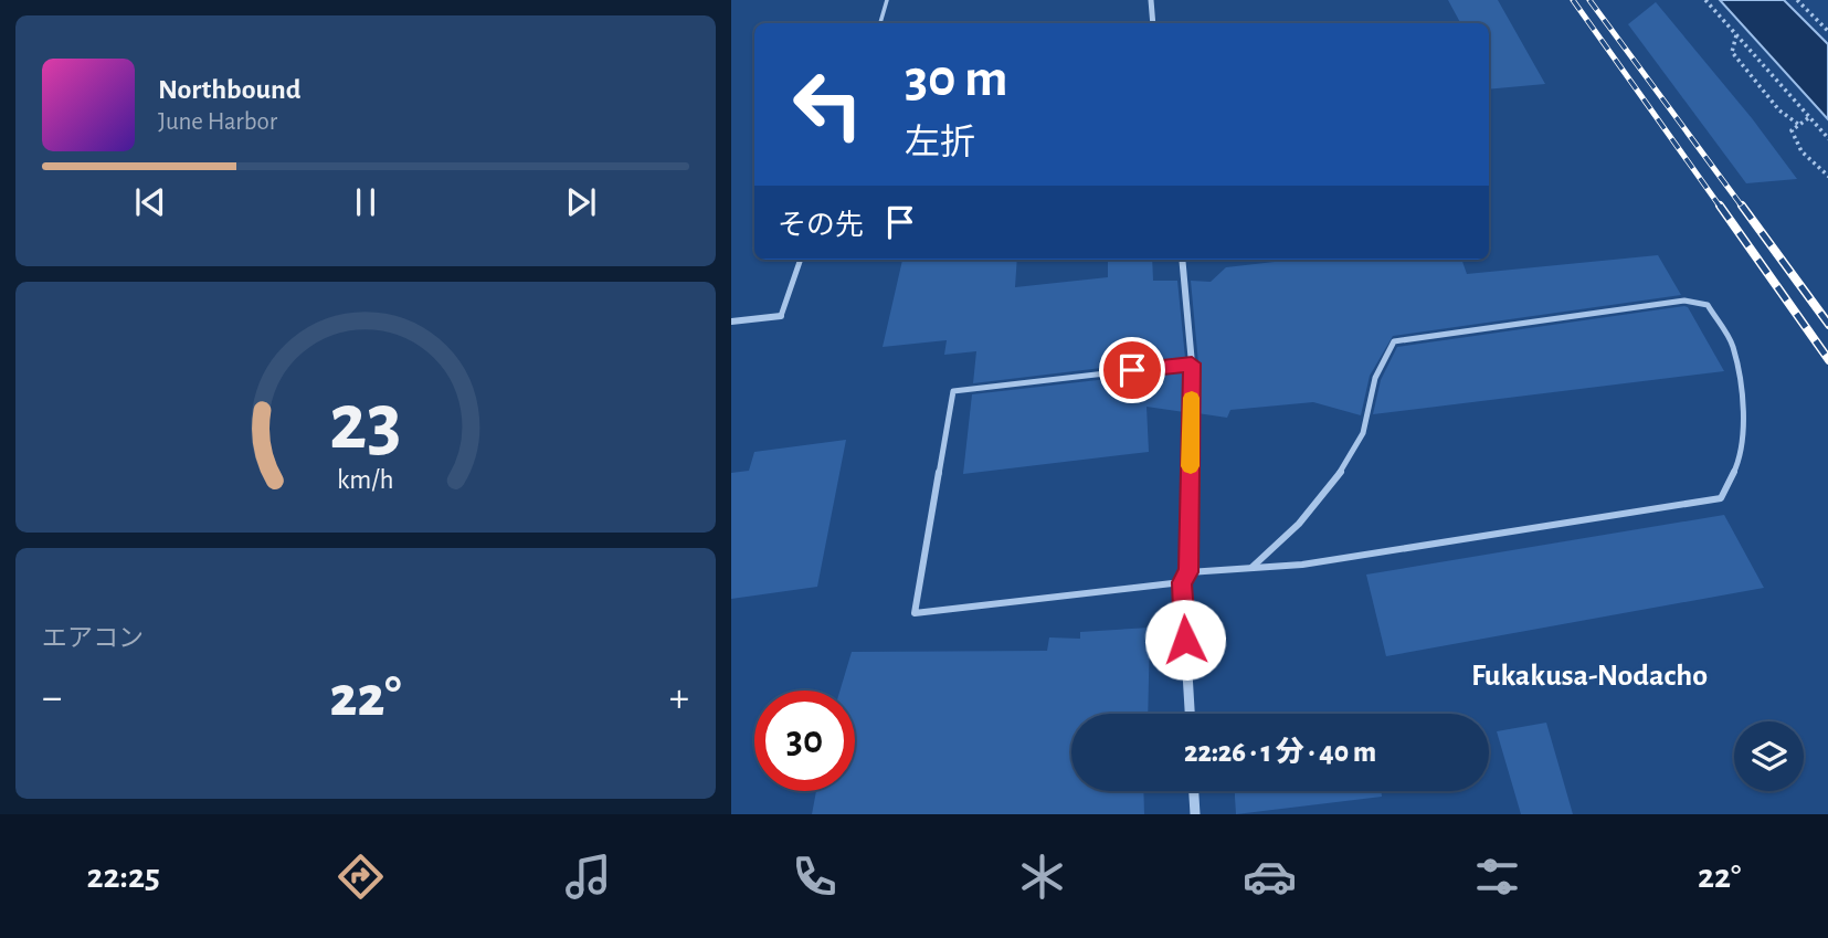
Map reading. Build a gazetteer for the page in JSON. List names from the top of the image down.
{
  "districts": ["Fukakusa-Nodacho"],
  "page": {
    "turn": ["30 m", "左折"],
    "song": ["Northbound", "June Harbor"],
    "then": "その先",
    "tile": "エアコン",
    "heat": ["−", "22°", "+"],
    "limit": "30",
    "trip": "22:26 · 1 分 · 40 m",
    "tabs": ["22:25", "22°"],
    "gauge": ["23", "km/h"]
  }
}
